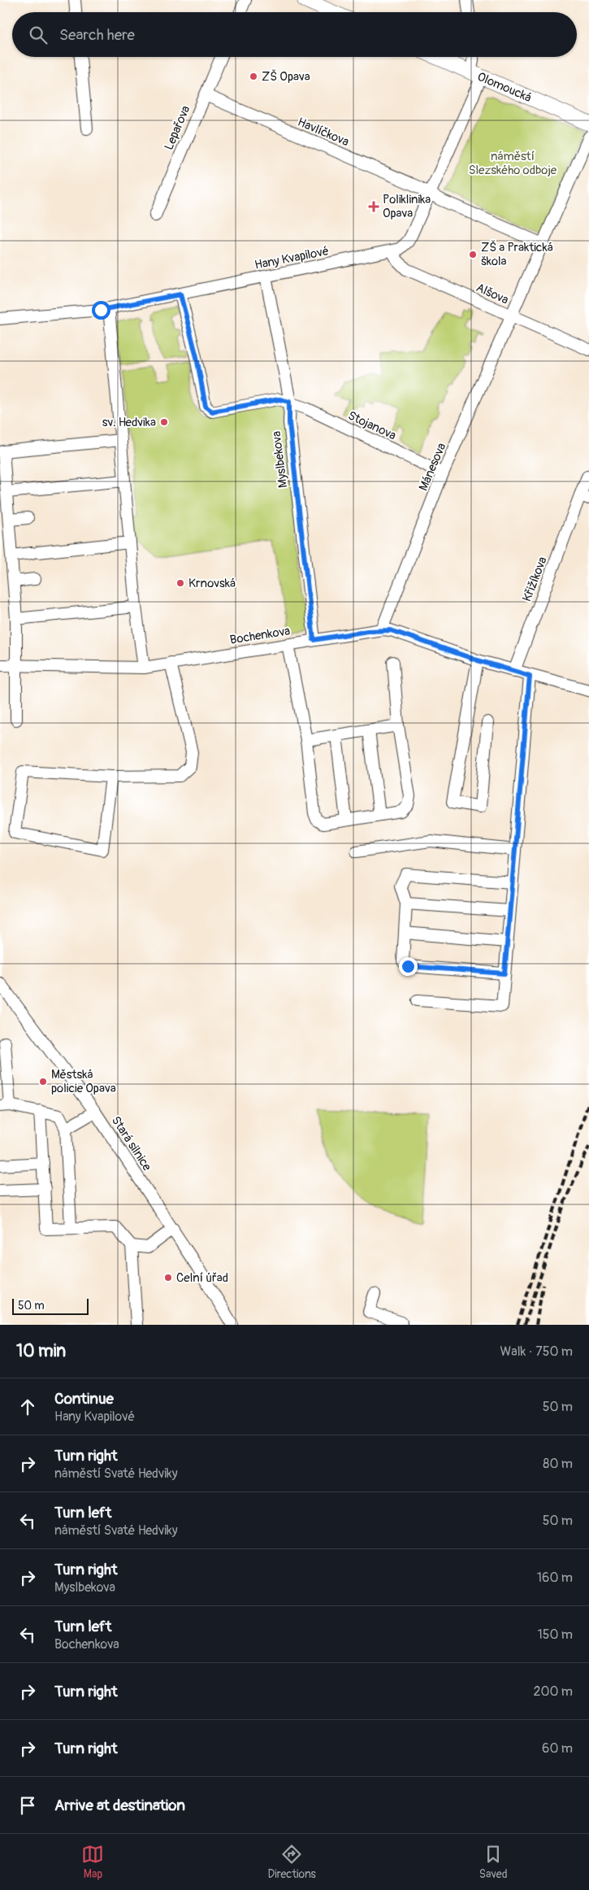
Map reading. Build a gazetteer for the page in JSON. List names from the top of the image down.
{
  "streets": {
    "main road": ["Olomoucká"],
    "street": [
      "Lepařova",
      "Havlíčkova",
      "Hany Kvapilové",
      "Alšova",
      "Stojanova",
      "Myslbekova",
      "Mánesova",
      "Křižíkova",
      "Bochenkova",
      "Stará silnice"
    ]
  },
  "crossings": [
    ["Olomoucká", "Hany Kvapilové"],
    ["Lepařova", "Havlíčkova"],
    ["Havlíčkova", "Hany Kvapilové"],
    ["Hany Kvapilové", "Alšova"],
    ["Hany Kvapilové", "Myslbekova"],
    ["Alšova", "Mánesova"],
    ["Stojanova", "Myslbekova"],
    ["Stojanova", "Mánesova"],
    ["Myslbekova", "Bochenkova"],
    ["Mánesova", "Bochenkova"],
    ["Křižíkova", "Bochenkova"]
  ],
  "parks": ["náměstí Slezského odboje"],
  "places": {
    "other": [
      "ZŠ Opava",
      "ZŠ a Praktická škola",
      "sv. Hedvika",
      "Krnovská",
      "Městská policie Opava",
      "Celní úřad"
    ],
    "health": ["Poliklinika Opava"]
  },
  "scale_bar": "50 m",
  "page": {
    "search": "Search here",
    "scale": "50 m",
    "heading": ["10 min", "Walk · 750 m"],
    "list": [
      ["Continue", "Hany Kvapilové", "50 m"],
      ["Turn right", "náměstí Svaté Hedviky", "80 m"],
      ["Turn left", "náměstí Svaté Hedviky", "50 m"],
      ["Turn right", "Myslbekova", "160 m"],
      ["Turn left", "Bochenkova", "150 m"],
      ["Turn right", "200 m"],
      ["Turn right", "60 m"],
      "Arrive at destination"
    ],
    "nav": ["Map", "Directions", "Saved"]
  }
}
